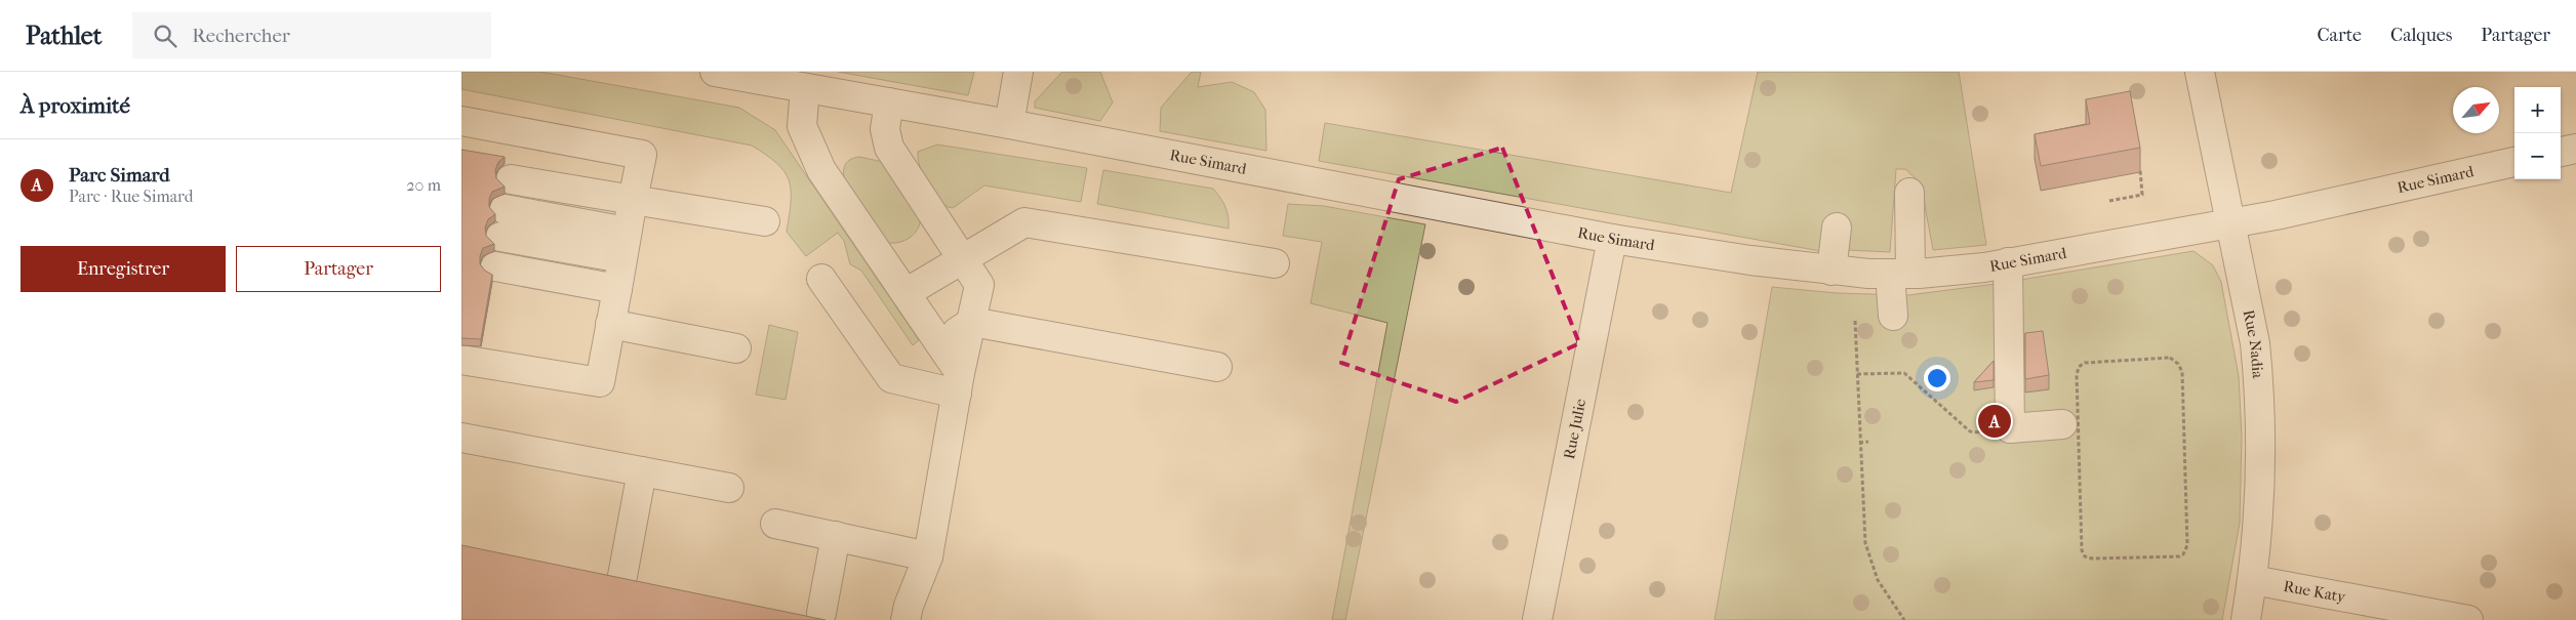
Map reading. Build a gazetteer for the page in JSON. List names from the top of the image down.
{
  "streets": {
    "street": [
      "Rue Simard",
      "Rue Nadia",
      "Rue Julie",
      "Rue Katy"
    ]
  },
  "crossings": [
    ["Rue Simard", "Rue Nadia"],
    ["Rue Simard", "Rue Julie"],
    ["Rue Nadia", "Rue Katy"]
  ],
  "north": "top right",
  "page": {
    "header": "Pathlet",
    "search": "Rechercher",
    "nav": ["Carte", "Calques", "Partager"],
    "heading": "À proximité",
    "map_buttons": ["+", "−"],
    "list": [
      {
        "mark": "A",
        "name": "Parc Simard",
        "note": "Parc · Rue Simard",
        "value": "20 m"
      }
    ],
    "buttons": ["Enregistrer", "Partager"],
    "pins": "A"
  }
}
